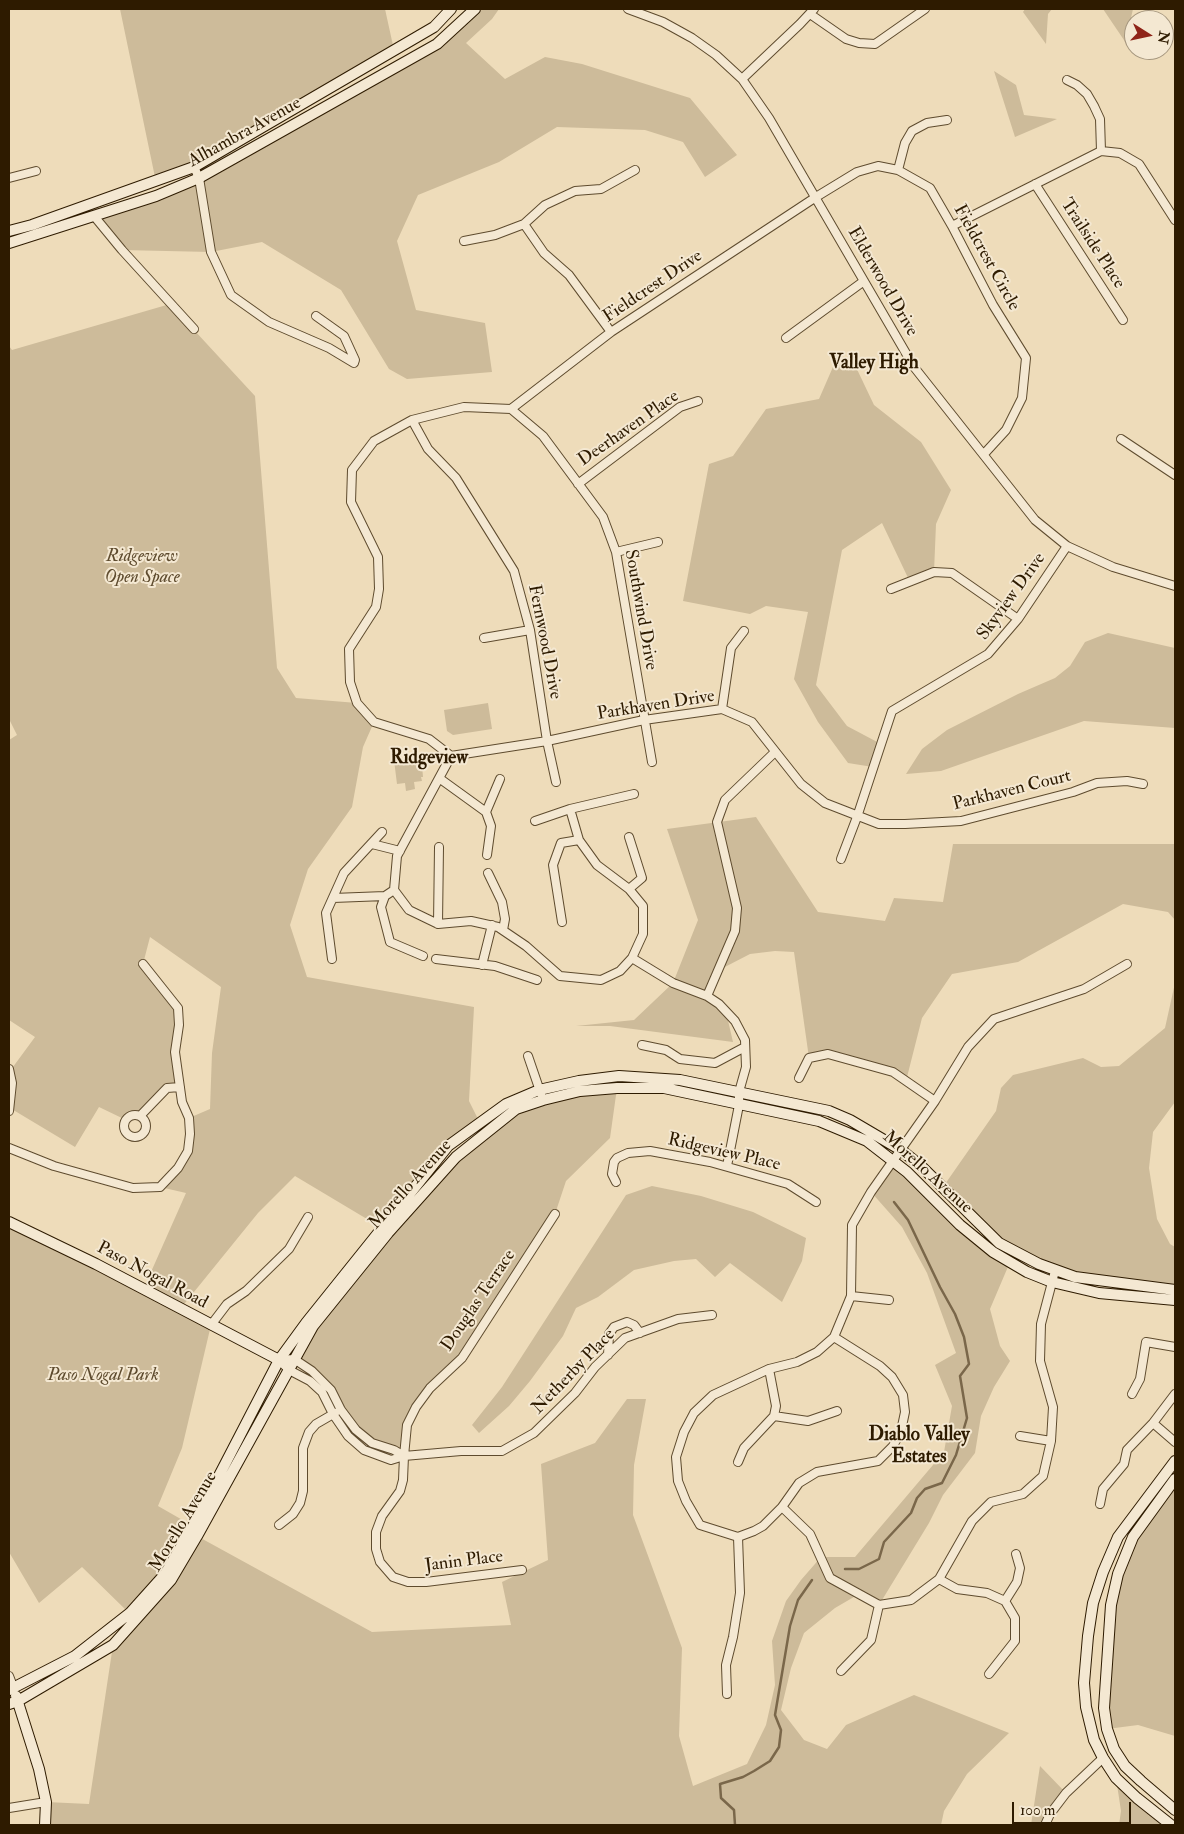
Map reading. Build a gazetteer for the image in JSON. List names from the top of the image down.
{
  "streets": {
    "street": [
      "Alhambra Avenue",
      "Trailside Place",
      "Fieldcrest Circle",
      "Elderwood Drive",
      "Fieldcrest Drive",
      "Deerhaven Place",
      "Skyview Drive",
      "Southwind Drive",
      "Fernwood Drive",
      "Parkhaven Drive",
      "Parkhaven Court",
      "Ridgeview Place",
      "Morello Avenue",
      "Paso Nogal Road",
      "Douglas Terrace",
      "Netherby Place",
      "Janin Place"
    ]
  },
  "crossings": [
    ["Fieldcrest Circle", "Elderwood Drive"],
    ["Fieldcrest Circle", "Fieldcrest Drive"],
    ["Elderwood Drive", "Fieldcrest Drive"],
    ["Elderwood Drive", "Skyview Drive"],
    ["Fieldcrest Drive", "Southwind Drive"],
    ["Deerhaven Place", "Southwind Drive"],
    ["Skyview Drive", "Parkhaven Drive"],
    ["Skyview Drive", "Parkhaven Court"],
    ["Southwind Drive", "Parkhaven Drive"],
    ["Fernwood Drive", "Parkhaven Drive"],
    ["Parkhaven Drive", "Parkhaven Court"],
    ["Morello Avenue", "Paso Nogal Road"],
    ["Morello Avenue", "Netherby Place"],
    ["Paso Nogal Road", "Netherby Place"],
    ["Douglas Terrace", "Netherby Place"],
    ["Douglas Terrace", "Janin Place"],
    ["Netherby Place", "Janin Place"]
  ],
  "districts": ["Valley High", "Ridgeview", "Diablo Valley Estates"],
  "parks": ["Ridgeview Open Space", "Paso Nogal Park"],
  "scale_bar": "100 m",
  "north": "right"
}
